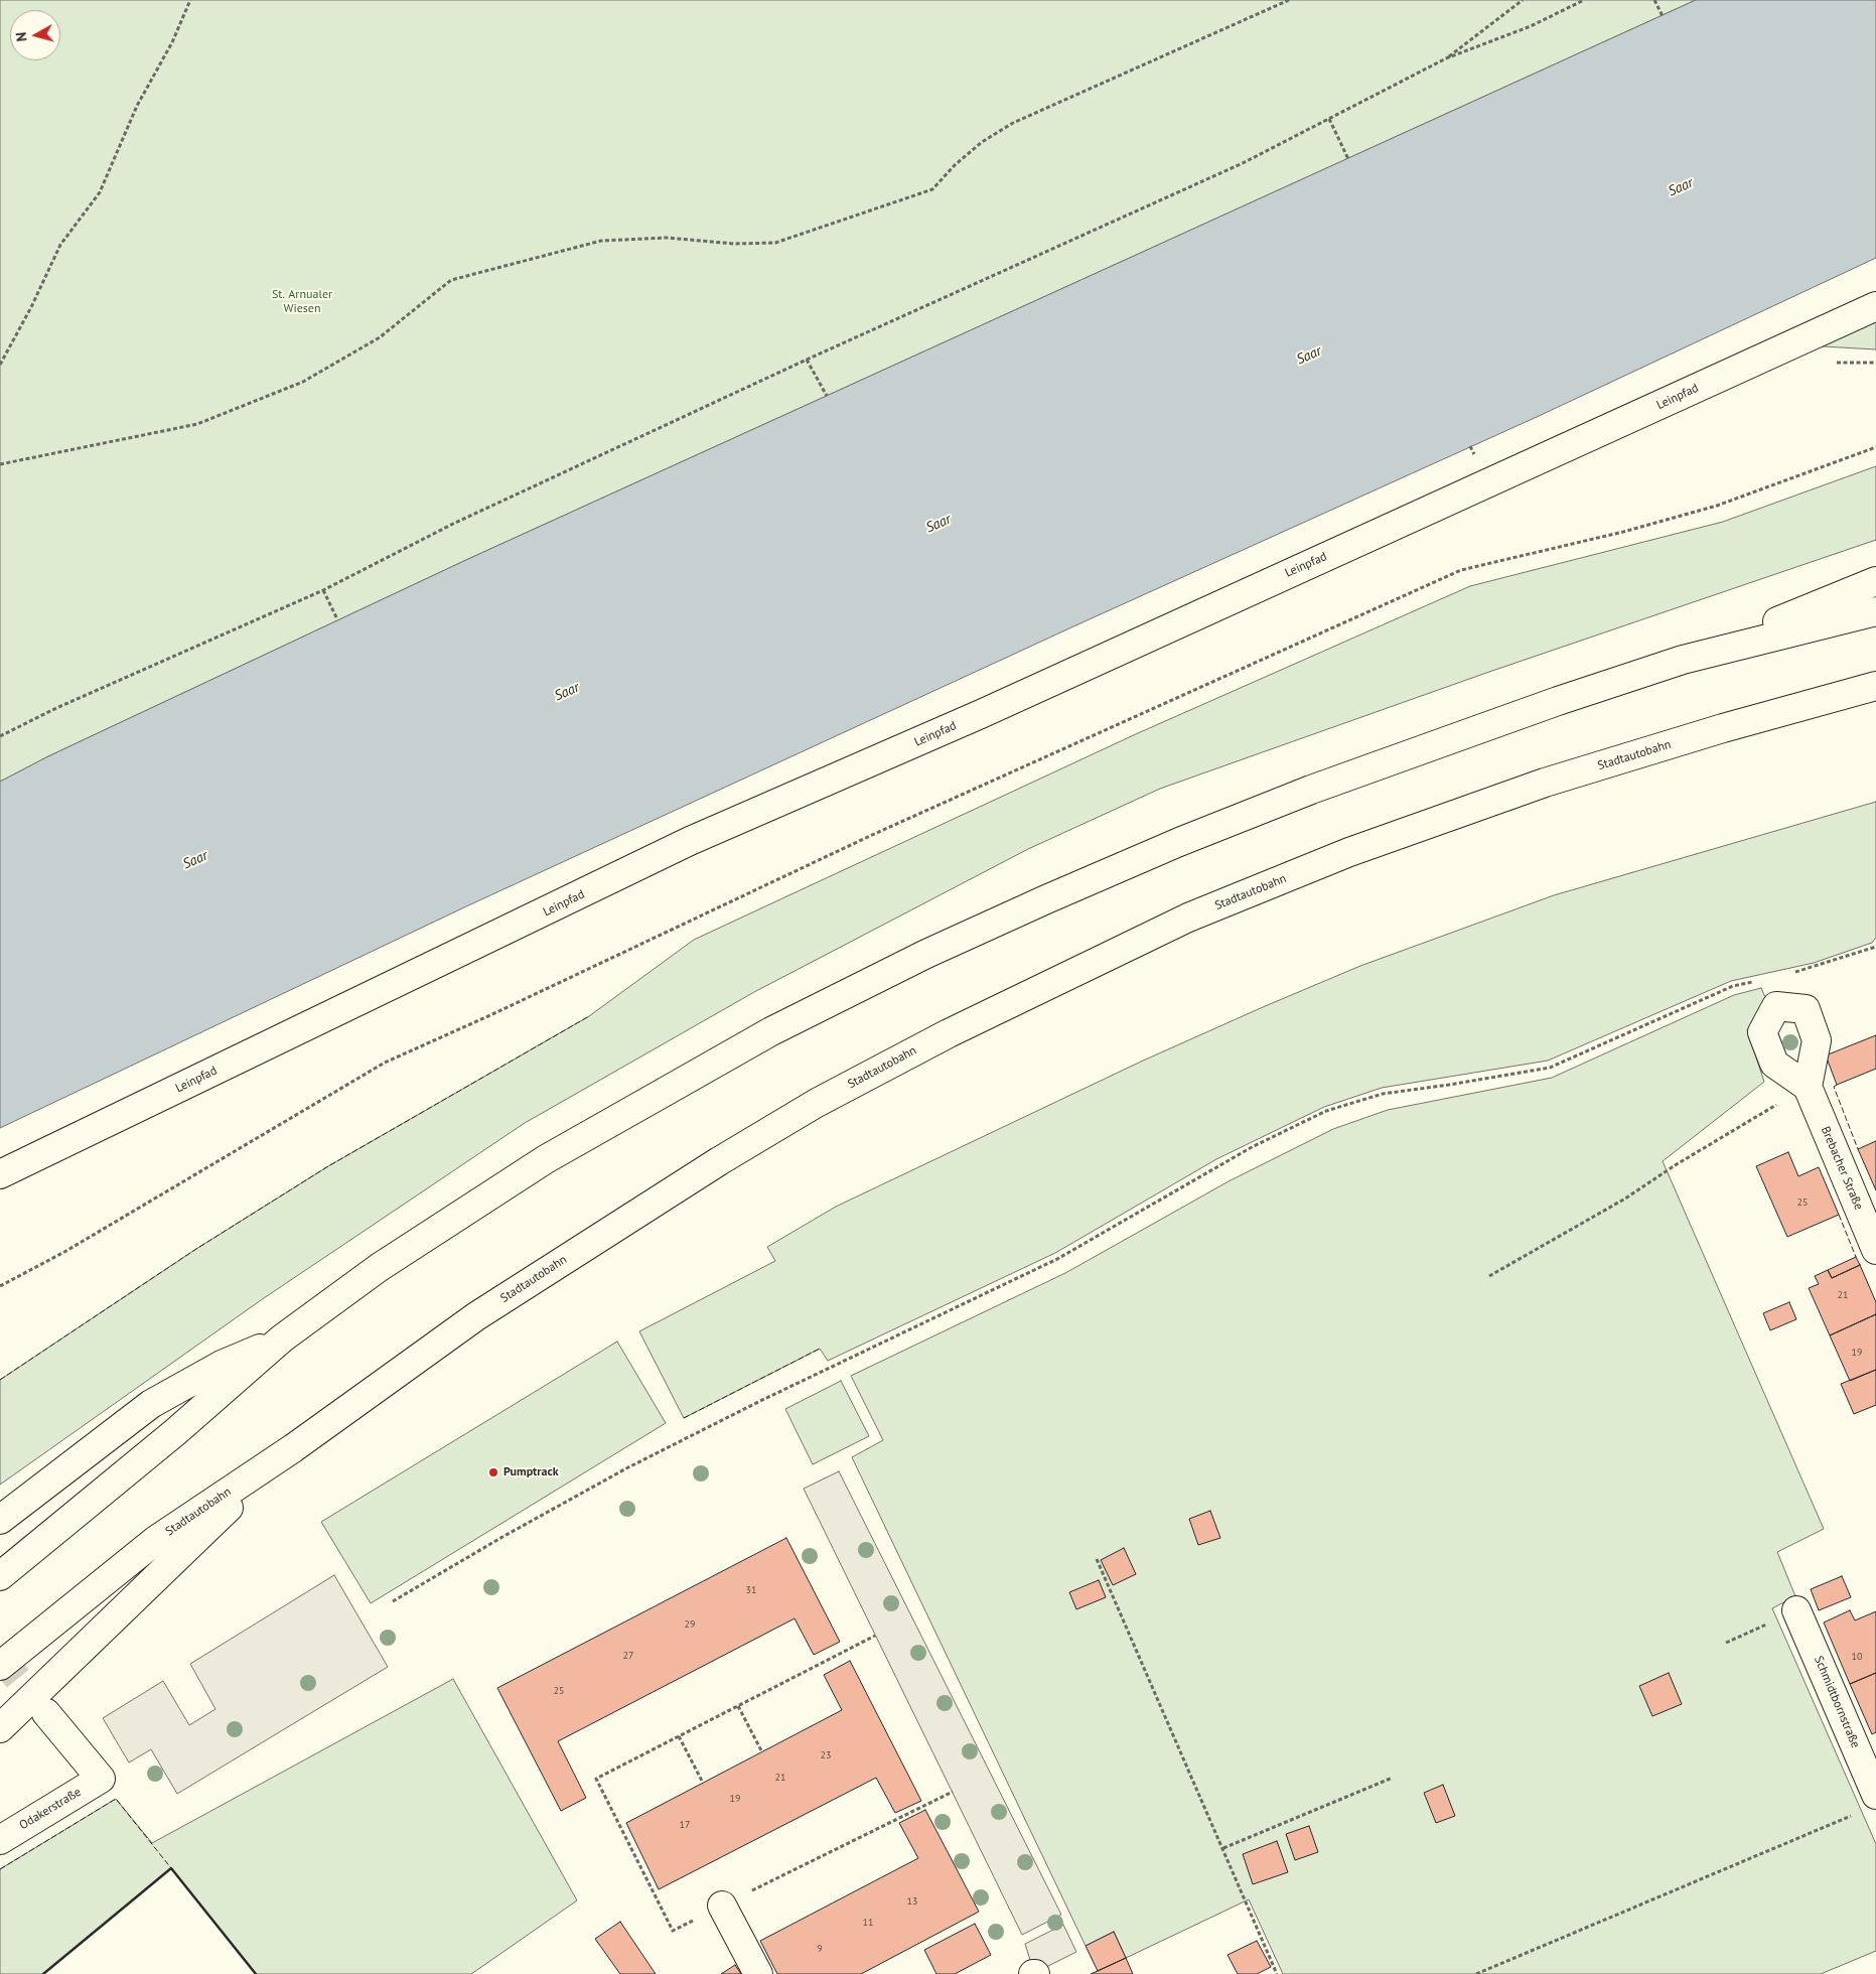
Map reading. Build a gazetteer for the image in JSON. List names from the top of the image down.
{
  "streets": {
    "main road": [
      "Leinpfad",
      "Stadtautobahn",
      "Brebacher Straße",
      "Schmidtbornstraße",
      "Odakerstraße"
    ]
  },
  "water": ["Saar"],
  "parks": ["St. Arnualer Wiesen"],
  "places": ["Pumptrack"],
  "house_numbers": [
    "25",
    "21",
    "19",
    "31",
    "29",
    "27",
    "10",
    "25",
    "23",
    "21",
    "19",
    "17",
    "13",
    "11",
    "9"
  ],
  "north": "left"
}
